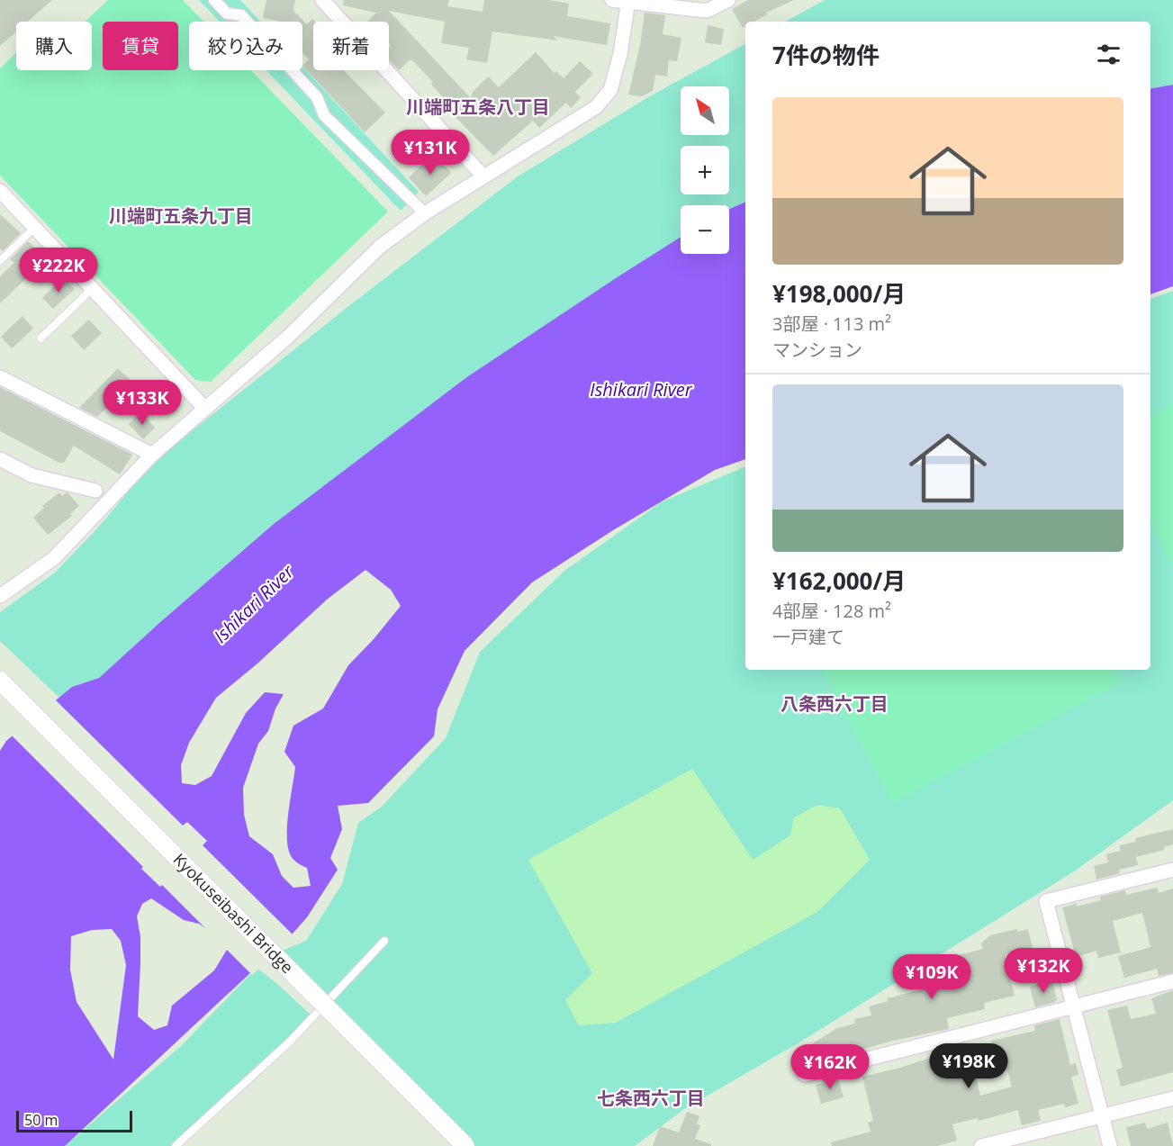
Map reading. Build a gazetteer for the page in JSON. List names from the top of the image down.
{
  "streets": {
    "street": ["Kyokuseibashi Bridge"]
  },
  "districts": [
    "川端町五条八丁目",
    "川端町五条九丁目",
    "八条西六丁目",
    "七条西六丁目"
  ],
  "water": ["Ishikari River"],
  "scale_bar": "50 m",
  "north": "top left",
  "page": {
    "chip": [
      "購入",
      "賃貸",
      "絞り込み",
      "新着"
    ],
    "heading": "7件の物件",
    "map_buttons": ["+", "−"],
    "list": [
      {
        "name": "¥198,000/月",
        "note": "3部屋 · 113 m² · マンション"
      },
      {
        "name": "¥162,000/月",
        "note": "4部屋 · 128 m² · 一戸建て"
      }
    ],
    "price": [
      "¥131K",
      "¥222K",
      "¥133K",
      "¥132K",
      "¥109K",
      "¥198K",
      "¥162K"
    ],
    "scale": "50 m"
  }
}
